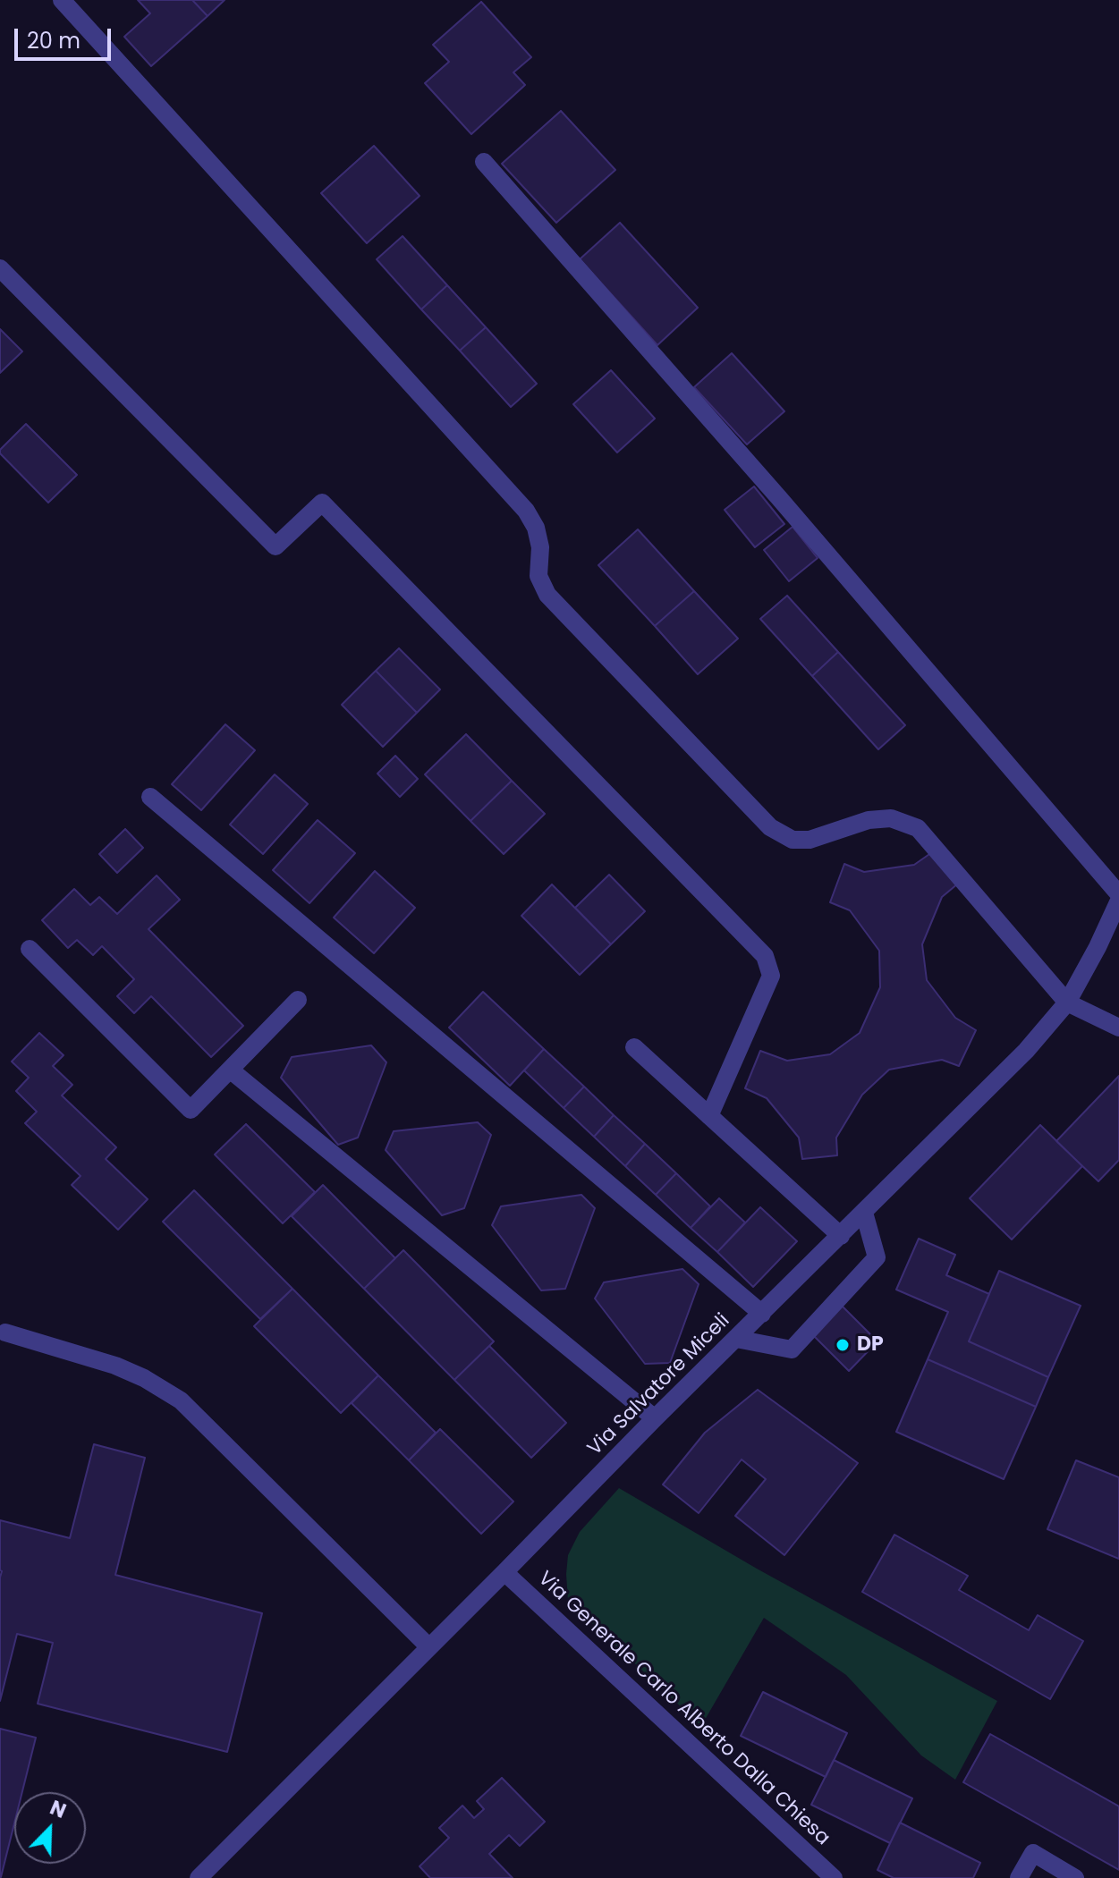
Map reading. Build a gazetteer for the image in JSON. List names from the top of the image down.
{
  "streets": {
    "street": ["Via Salvatore Miceli", "Via Generale Carlo Alberto Dalla Chiesa"]
  },
  "crossings": [
    ["Via Salvatore Miceli", "Via Generale Carlo Alberto Dalla Chiesa"]
  ],
  "places": ["DP"],
  "scale_bar": "20 m",
  "north": "top right"
}
